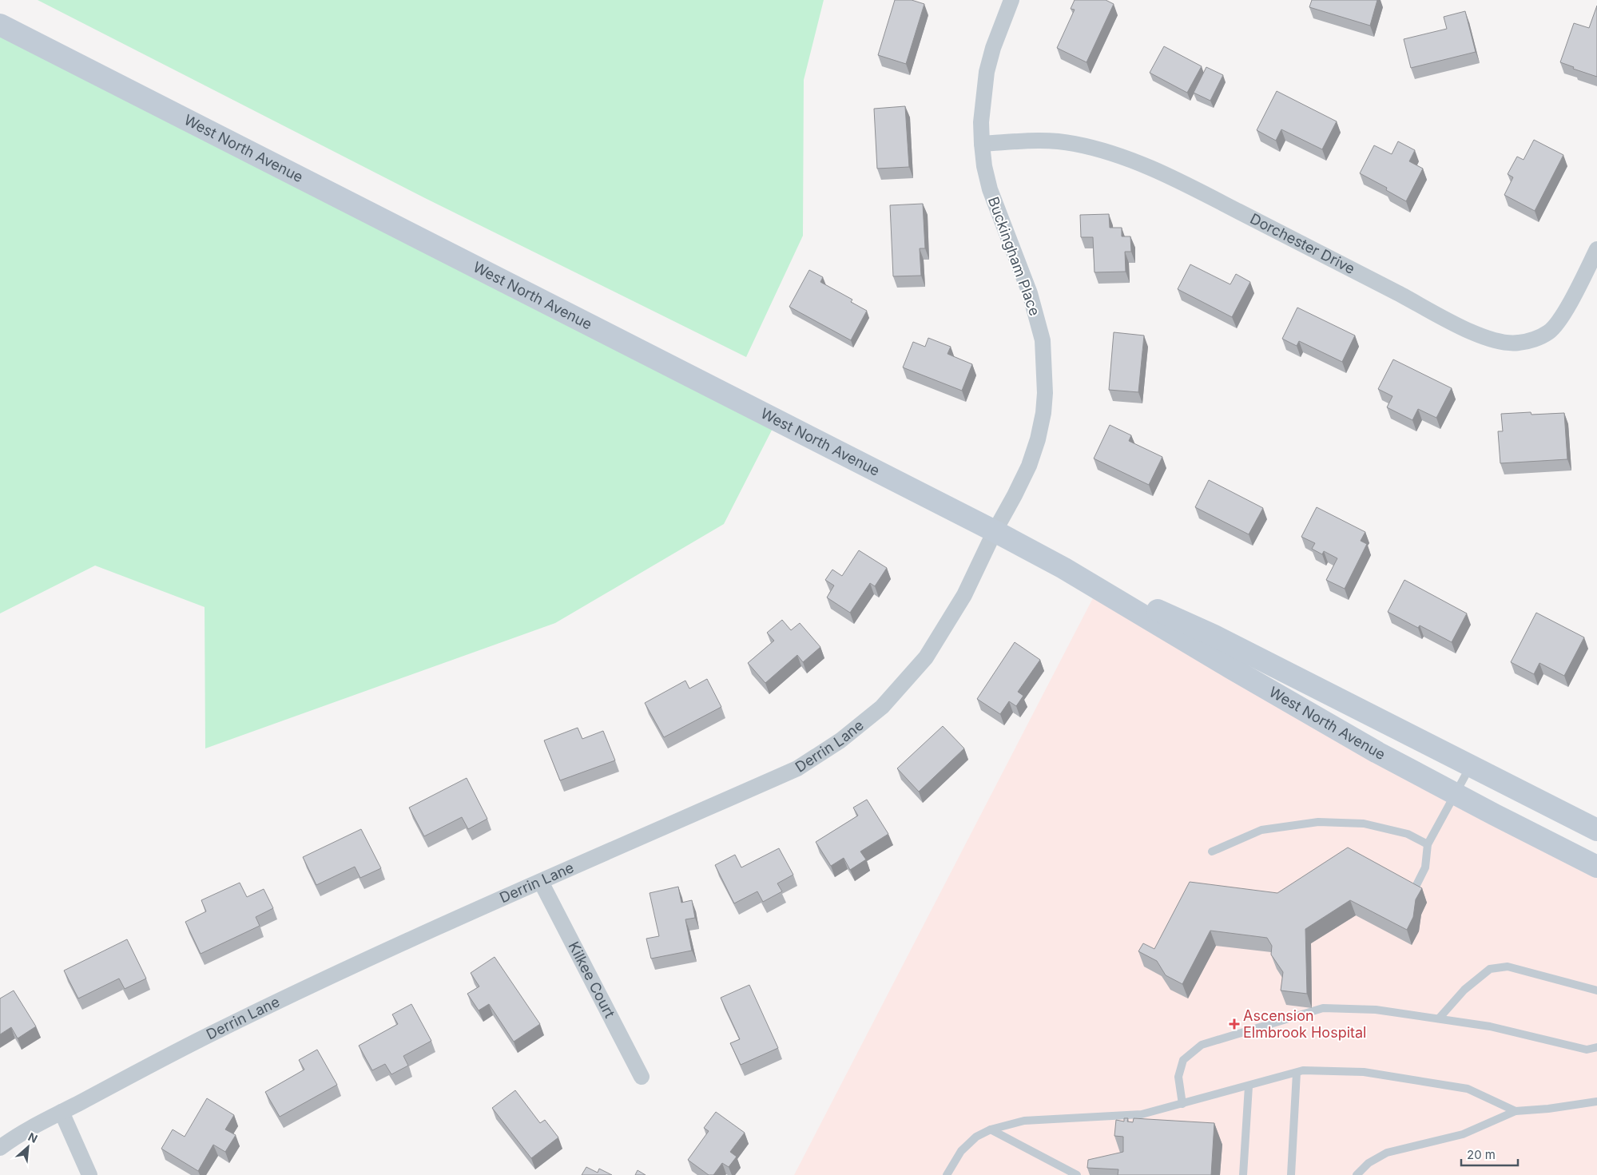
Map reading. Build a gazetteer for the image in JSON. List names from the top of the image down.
{
  "streets": {
    "main road": ["West North Avenue"],
    "street": [
      "Dorchester Drive",
      "Buckingham Place",
      "Derrin Lane",
      "Kilkee Court"
    ]
  },
  "crossings": [
    ["West North Avenue", "Buckingham Place"],
    ["West North Avenue", "Derrin Lane"],
    ["Dorchester Drive", "Buckingham Place"],
    ["Buckingham Place", "Derrin Lane"],
    ["Derrin Lane", "Kilkee Court"]
  ],
  "places": {
    "health": ["Ascension Elmbrook Hospital"]
  },
  "scale_bar": "20 m",
  "north": "top right"
}
